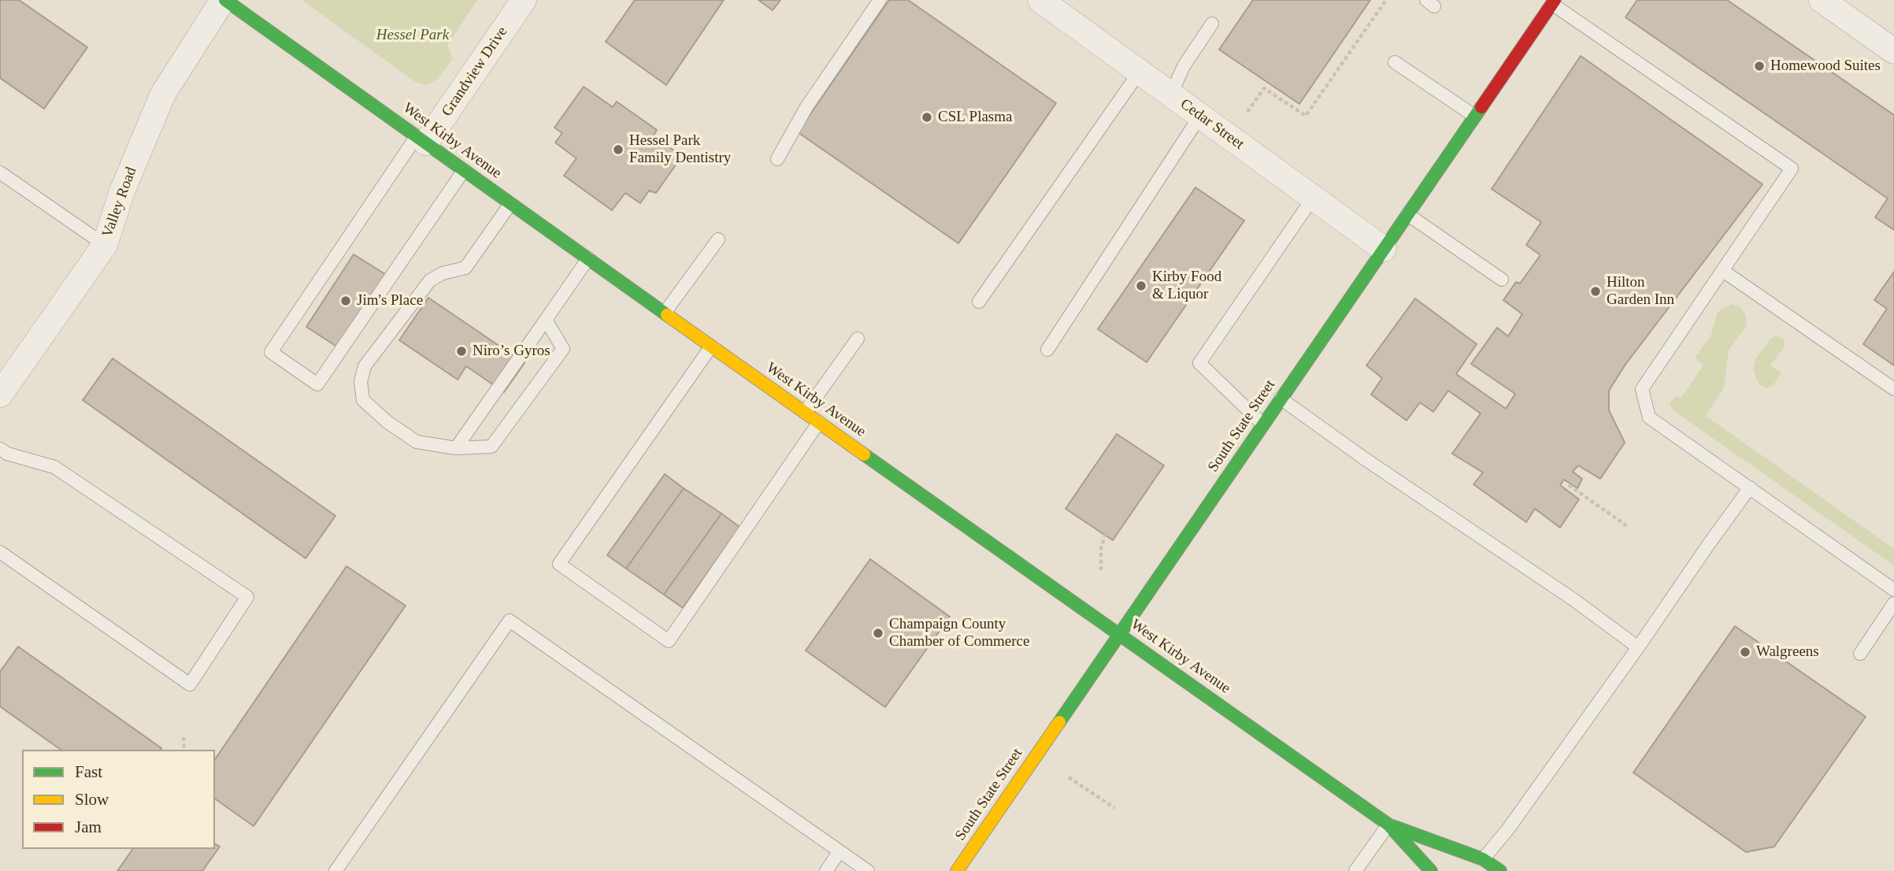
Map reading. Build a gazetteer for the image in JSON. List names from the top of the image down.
{
  "streets": {
    "main road": ["West Kirby Avenue", "South State Street"],
    "street": ["Grandview Drive", "Cedar Street", "Valley Road"]
  },
  "crossings": [
    ["Grandview Drive", "West Kirby Avenue"],
    ["Cedar Street", "South State Street"],
    ["West Kirby Avenue", "Valley Road"],
    ["West Kirby Avenue", "South State Street"]
  ],
  "parks": ["Hessel Park"],
  "places": [
    "Homewood Suites",
    "CSL Plasma",
    "Hessel Park Family Dentistry",
    "Kirby Food & Liquor",
    "Hilton Garden Inn",
    "Jim's Place",
    "Niro’s Gyros",
    "Champaign County Chamber of Commerce",
    "Walgreens"
  ],
  "legend": ["Fast", "Slow", "Jam"]
}
